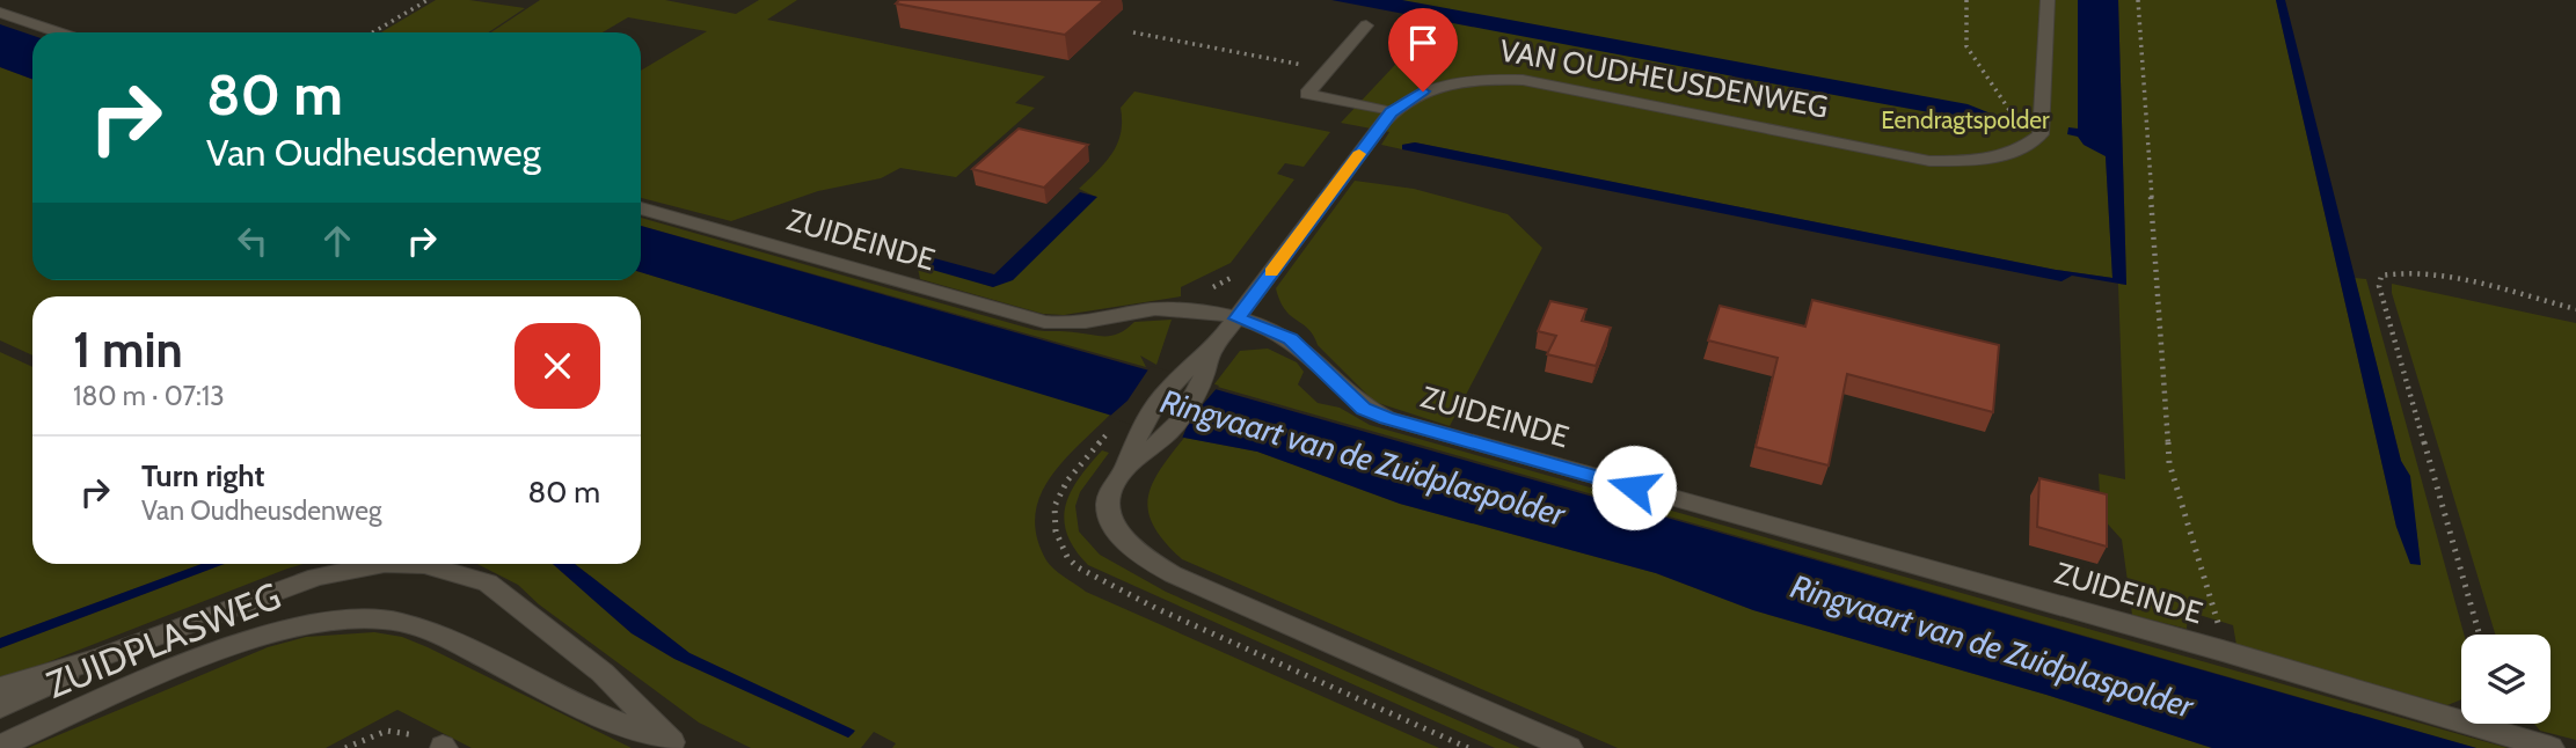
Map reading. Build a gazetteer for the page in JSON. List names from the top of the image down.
{
  "streets": {
    "street": ["VAN OUDHEUSDENWEG", "ZUIDEINDE", "ZUIDPLASWEG"]
  },
  "crossings": [
    ["VAN OUDHEUSDENWEG", "ZUIDEINDE"]
  ],
  "water": ["Ringvaart van de Zuidplaspolder"],
  "parks": ["Eendragtspolder"],
  "page": {
    "turn": ["80 m", "Van Oudheusdenweg"],
    "heading": ["1 min", "180 m · 07:13"],
    "list": [
      {
        "name": "Turn right",
        "note": "Van Oudheusdenweg",
        "value": "80 m"
      }
    ]
  }
}
